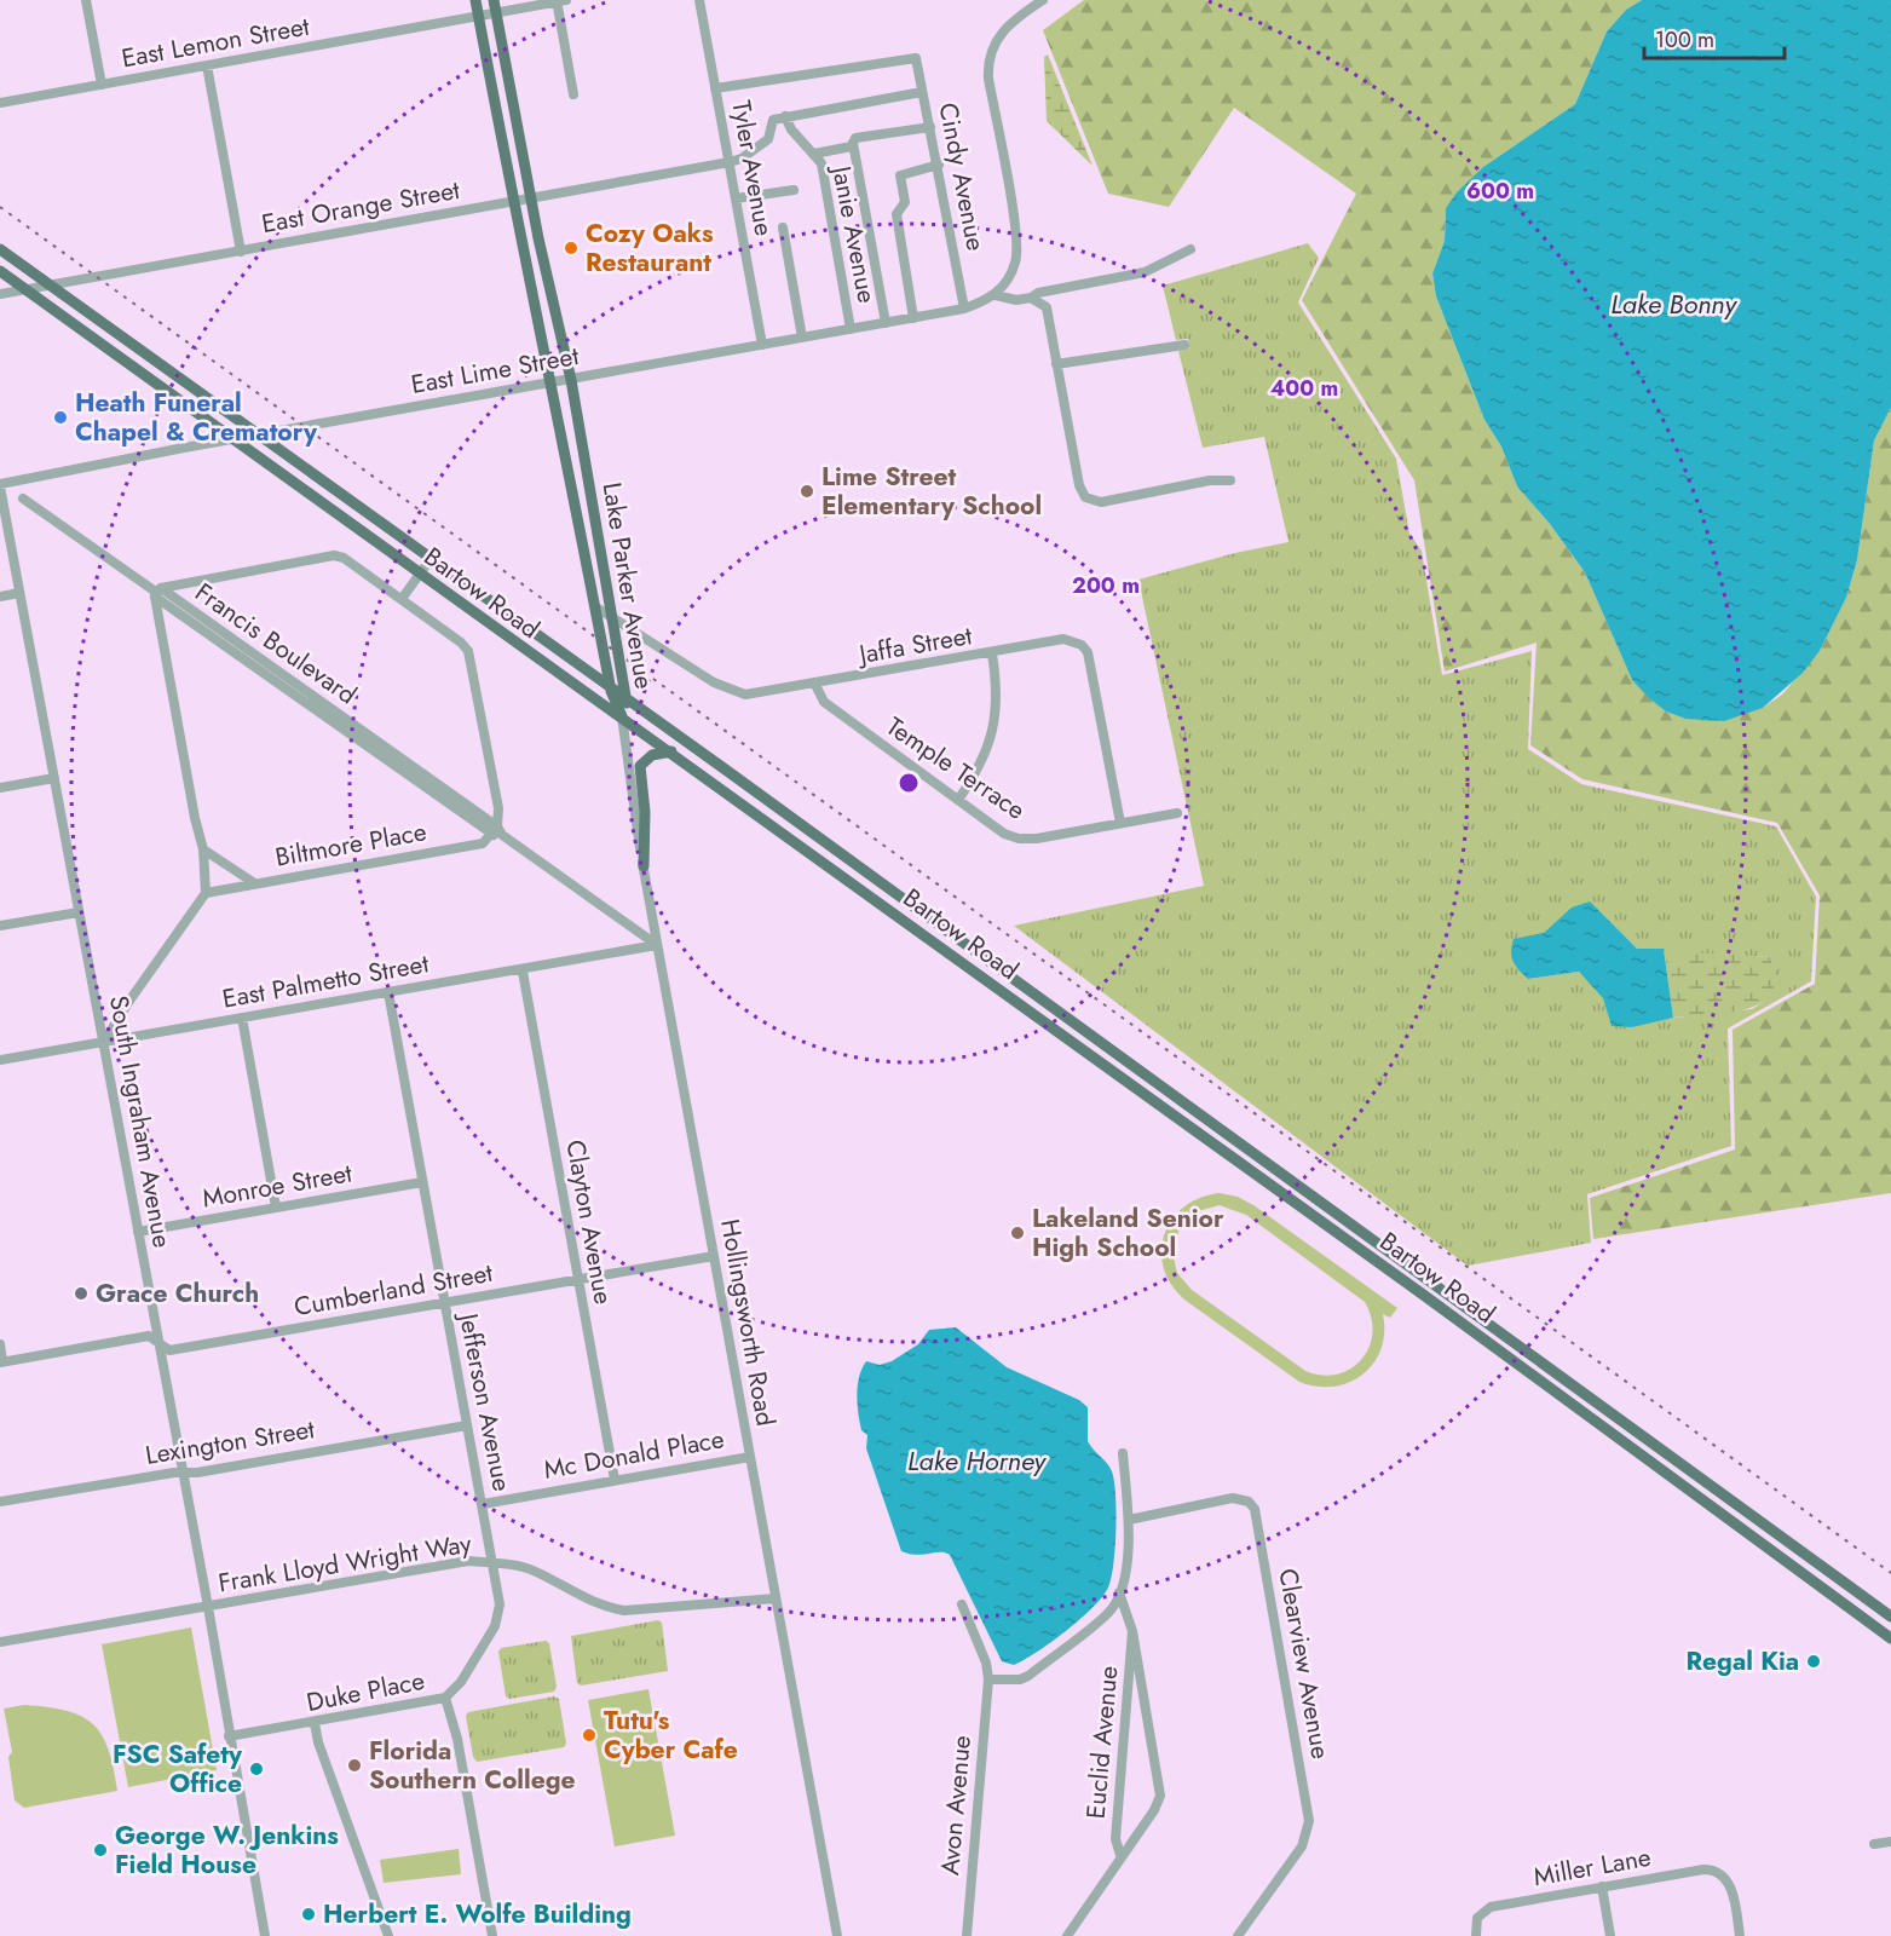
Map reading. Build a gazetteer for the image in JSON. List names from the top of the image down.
{
  "streets": {
    "main road": ["Lake Parker Avenue", "Bartow Road"],
    "street": [
      "East Lemon Street",
      "Tyler Avenue",
      "Cindy Avenue",
      "East Orange Street",
      "Janie Avenue",
      "East Lime Street",
      "Francis Boulevard",
      "Jaffa Street",
      "Temple Terrace",
      "Biltmore Place",
      "East Palmetto Street",
      "South Ingraham Avenue",
      "Monroe Street",
      "Clayton Avenue",
      "Cumberland Street",
      "Hollingsworth Road",
      "Jefferson Avenue",
      "Lexington Street",
      "Mc Donald Place",
      "Frank Lloyd Wright Way",
      "Clearview Avenue",
      "Duke Place",
      "Euclid Avenue",
      "Avon Avenue",
      "Miller Lane"
    ]
  },
  "crossings": [
    ["East Lemon Street", "Lake Parker Avenue"],
    ["Tyler Avenue", "Cindy Avenue"],
    ["Tyler Avenue", "East Orange Street"],
    ["Tyler Avenue", "East Lime Street"],
    ["Cindy Avenue", "East Lime Street"],
    ["East Orange Street", "Lake Parker Avenue"],
    ["East Orange Street", "Bartow Road"],
    ["Janie Avenue", "East Lime Street"],
    ["East Lime Street", "Lake Parker Avenue"],
    ["East Lime Street", "Bartow Road"],
    ["East Lime Street", "South Ingraham Avenue"],
    ["Lake Parker Avenue", "Bartow Road"],
    ["Lake Parker Avenue", "Jaffa Street"],
    ["Lake Parker Avenue", "Hollingsworth Road"],
    ["Bartow Road", "Hollingsworth Road"],
    ["Francis Boulevard", "Biltmore Place"],
    ["Francis Boulevard", "East Palmetto Street"],
    ["Francis Boulevard", "Hollingsworth Road"],
    ["Jaffa Street", "Temple Terrace"],
    ["East Palmetto Street", "South Ingraham Avenue"],
    ["East Palmetto Street", "Clayton Avenue"],
    ["East Palmetto Street", "Hollingsworth Road"],
    ["East Palmetto Street", "Jefferson Avenue"],
    ["South Ingraham Avenue", "Monroe Street"],
    ["South Ingraham Avenue", "Cumberland Street"],
    ["South Ingraham Avenue", "Lexington Street"],
    ["South Ingraham Avenue", "Frank Lloyd Wright Way"],
    ["South Ingraham Avenue", "Duke Place"],
    ["Monroe Street", "Jefferson Avenue"],
    ["Clayton Avenue", "Cumberland Street"],
    ["Clayton Avenue", "Mc Donald Place"],
    ["Cumberland Street", "Hollingsworth Road"],
    ["Cumberland Street", "Jefferson Avenue"],
    ["Hollingsworth Road", "Mc Donald Place"],
    ["Hollingsworth Road", "Frank Lloyd Wright Way"],
    ["Jefferson Avenue", "Lexington Street"],
    ["Jefferson Avenue", "Mc Donald Place"],
    ["Jefferson Avenue", "Frank Lloyd Wright Way"],
    ["Jefferson Avenue", "Duke Place"],
    ["Frank Lloyd Wright Way", "Duke Place"]
  ],
  "water": ["Lake Bonny", "Lake Horney"],
  "places": [
    "Cozy Oaks Restaurant",
    "Heath Funeral Chapel & Crematory",
    "Lime Street Elementary School",
    "Lakeland Senior High School",
    "Grace Church",
    "Regal Kia",
    "Tutu's Cyber Cafe",
    "Florida Southern College",
    "FSC Safety Office",
    "George W. Jenkins Field House",
    "Herbert E. Wolfe Building"
  ],
  "scale_bar": "100 m",
  "rings": ["600 m", "400 m", "200 m"]
}
